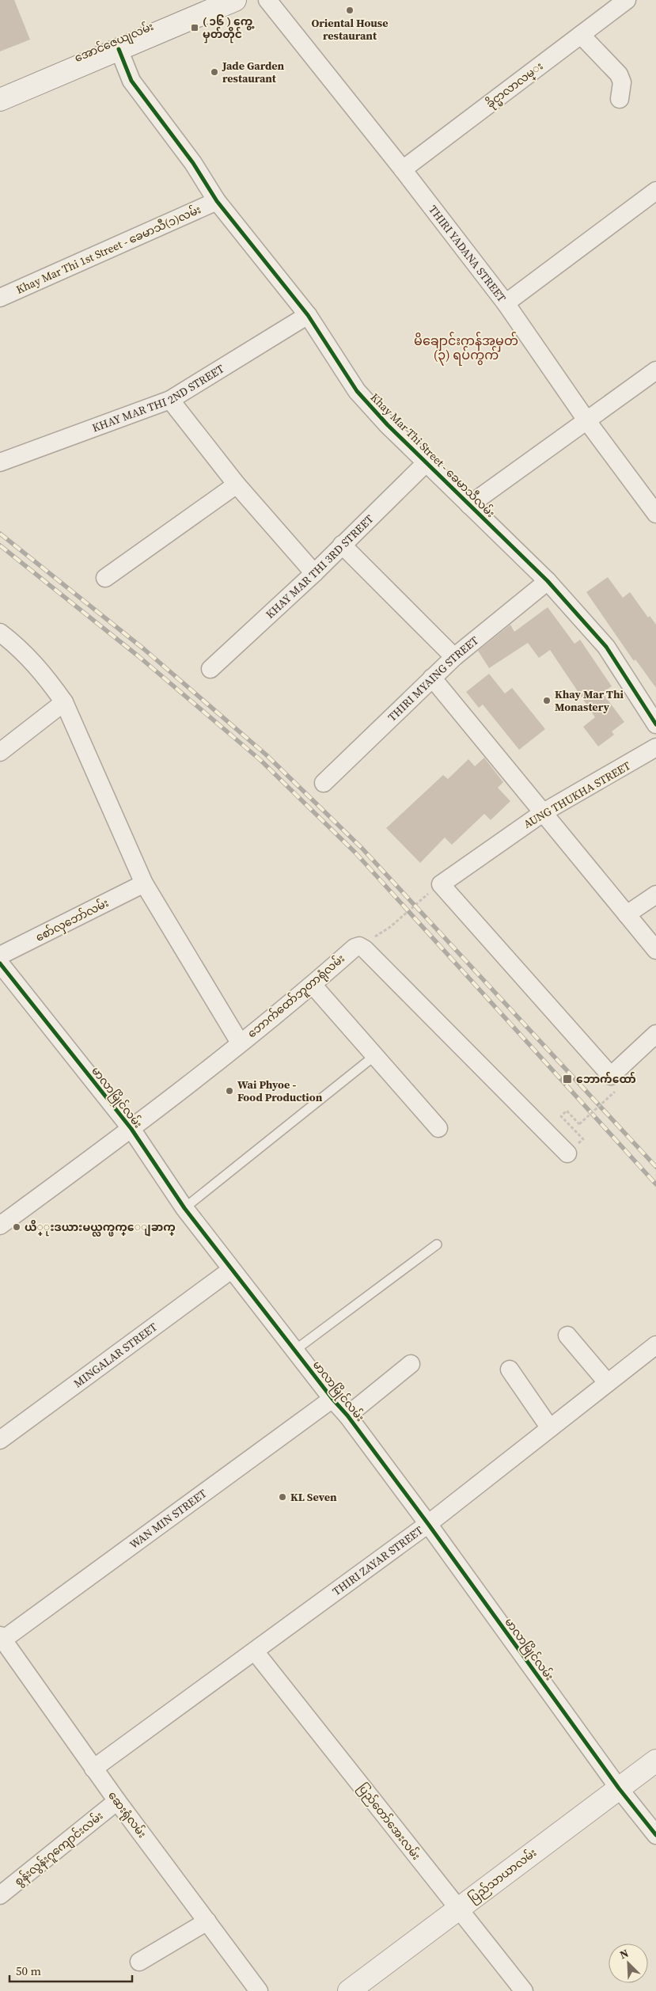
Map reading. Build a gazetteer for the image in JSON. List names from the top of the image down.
{
  "streets": {
    "street": [
      "အောင်ဇေယျလမ်း",
      "ခိုင္မာလာလမ္း",
      "Khay Mar Thi 1st Street - ခေမာသီ(၁)လမ်း",
      "THIRI YADANA STREET",
      "KHAY MAR THI 2ND STREET",
      "Khay Mar Thi Street - ခေမာသီလမ်း",
      "KHAY MAR THI 3RD STREET",
      "THIRI MYAING STREET",
      "AUNG THUKHA STREET",
      "စော်လှဘော်လမ်း",
      "ဘောက်ထော်ဘူတာရုံလမ်း",
      "မာလာမြိုင်လမ်း",
      "MINGALAR STREET",
      "WAN MIN STREET",
      "THIRI ZAYAR STREET",
      "ဆေးရုံလမ်း",
      "ပြည်တော်အေးလမ်း",
      "စွန်းလွန်းဂူကျောင်းလမ်း",
      "ပြည်သာယာလမ်း"
    ]
  },
  "crossings": [
    ["အောင်ဇေယျလမ်း", "Khay Mar Thi Street - ခေမာသီလမ်း"],
    ["ခိုင္မာလာလမ္း", "THIRI YADANA STREET"],
    ["Khay Mar Thi 1st Street - ခေမာသီ(၁)လမ်း", "Khay Mar Thi Street - ခေမာသီလမ်း"],
    ["KHAY MAR THI 2ND STREET", "Khay Mar Thi Street - ခေမာသီလမ်း"],
    ["Khay Mar Thi Street - ခေမာသီလမ်း", "KHAY MAR THI 3RD STREET"],
    ["Khay Mar Thi Street - ခေမာသီလမ်း", "THIRI MYAING STREET"],
    ["ဘောက်ထော်ဘူတာရုံလမ်း", "မာလာမြိုင်လမ်း"],
    ["မာလာမြိုင်လမ်း", "MINGALAR STREET"],
    ["မာလာမြိုင်လမ်း", "WAN MIN STREET"],
    ["မာလာမြိုင်လမ်း", "THIRI ZAYAR STREET"],
    ["မာလာမြိုင်လမ်း", "ပြည်သာယာလမ်း"],
    ["WAN MIN STREET", "ဆေးရုံလမ်း"],
    ["THIRI ZAYAR STREET", "ဆေးရုံလမ်း"],
    ["THIRI ZAYAR STREET", "ပြည်တော်အေးလမ်း"],
    ["ဆေးရုံလမ်း", "စွန်းလွန်းဂူကျောင်းလမ်း"],
    ["ပြည်တော်အေးလမ်း", "ပြည်သာယာလမ်း"]
  ],
  "districts": ["မိချောင်းကန်အမှတ် (၃) ရပ်ကွက်"],
  "places": {
    "other": [
      "Oriental House restaurant",
      "Jade Garden restaurant",
      "Khay Mar Thi Monastery",
      "Wai Phyoe - Food Production",
      "ယိ္ုးဒယားမယ္လက္ဖက္ေျခာက္",
      "KL Seven"
    ],
    "transit": ["( ၁၆ ) ကွေ့ မှတ်တိုင်", "ဘောက်ထော်"]
  },
  "scale_bar": "50 m",
  "north": "top left"
}
